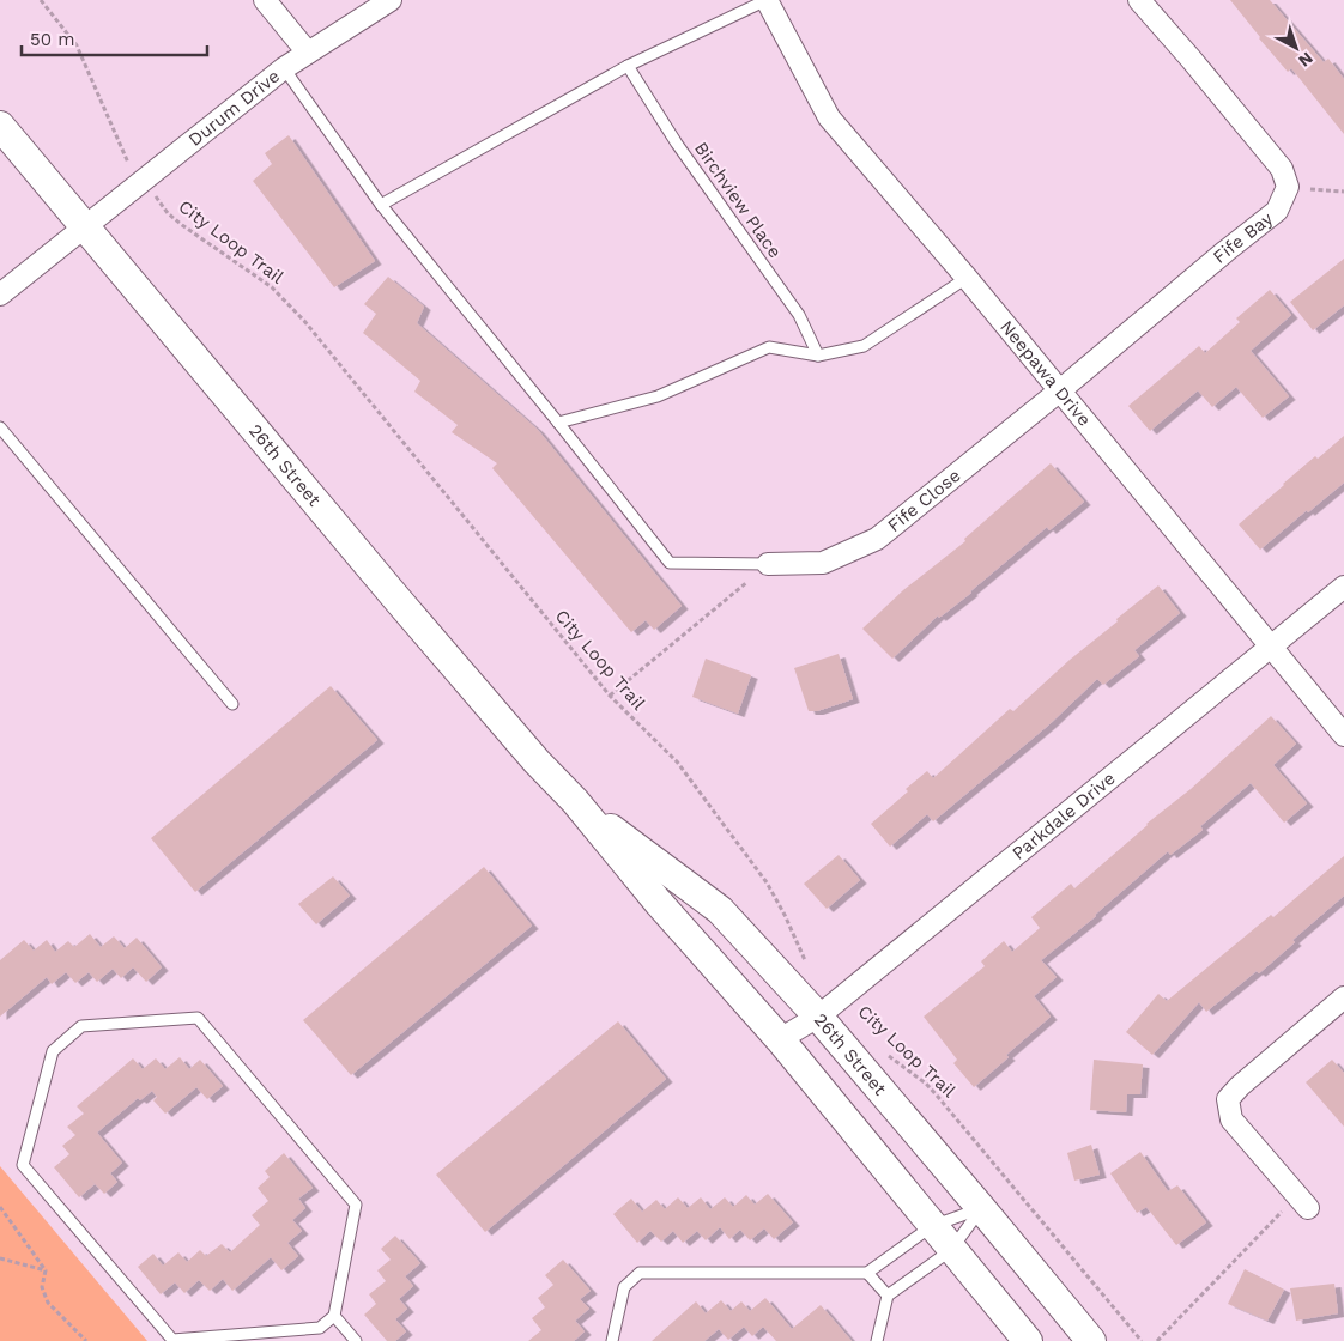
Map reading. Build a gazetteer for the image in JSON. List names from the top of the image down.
{
  "streets": {
    "street": [
      "Durum Drive",
      "Fife Bay",
      "Neepawa Drive",
      "26th Street",
      "Fife Close",
      "Parkdale Drive"
    ],
    "lane": ["Birchview Place"],
    "path": ["City Loop Trail"]
  },
  "crossings": [
    ["Durum Drive", "City Loop Trail"],
    ["Durum Drive", "26th Street"],
    ["Fife Bay", "Neepawa Drive"],
    ["Fife Bay", "Fife Close"],
    ["Neepawa Drive", "Fife Close"],
    ["Neepawa Drive", "Parkdale Drive"],
    ["26th Street", "Parkdale Drive"]
  ],
  "scale_bar": "50 m",
  "north": "bottom right"
}
